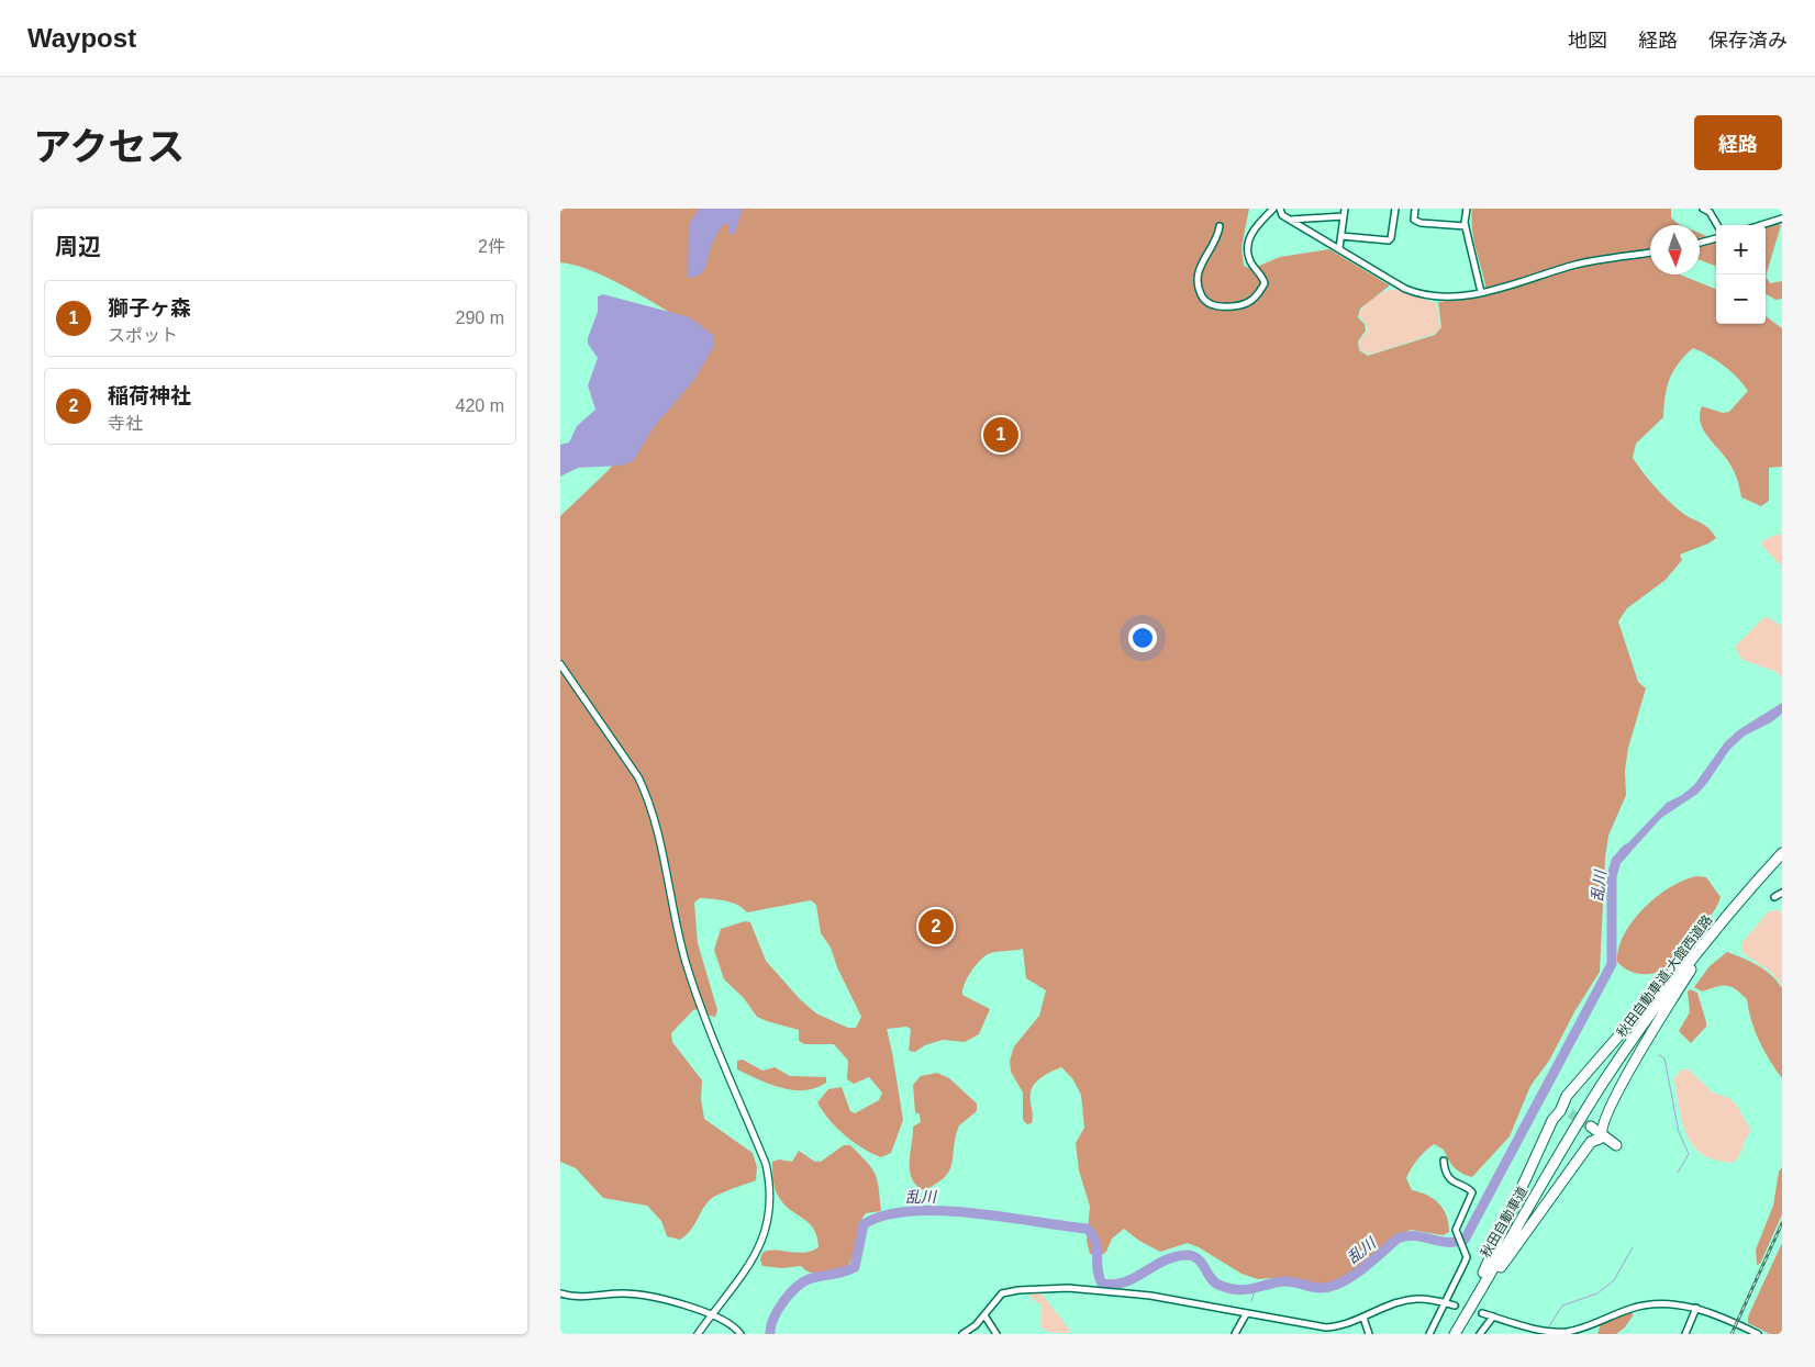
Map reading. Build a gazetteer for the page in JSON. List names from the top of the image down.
{
  "streets": {
    "highway": ["秋田自動車道;大館西道路", "秋田自動車道"]
  },
  "crossings": [
    ["秋田自動車道;大館西道路", "秋田自動車道"]
  ],
  "water": ["乱川"],
  "north": "bottom",
  "page": {
    "header": "Waypost",
    "nav": ["地図", "経路", "保存済み"],
    "title": "アクセス",
    "buttons": "経路",
    "heading": ["周辺", "2件"],
    "map_buttons": ["+", "−"],
    "list": [
      {
        "mark": "1",
        "name": "獅子ヶ森",
        "note": "スポット",
        "value": "290 m"
      },
      {
        "mark": "2",
        "name": "稲荷神社",
        "note": "寺社",
        "value": "420 m"
      }
    ],
    "pins": ["1", "2"]
  }
}
